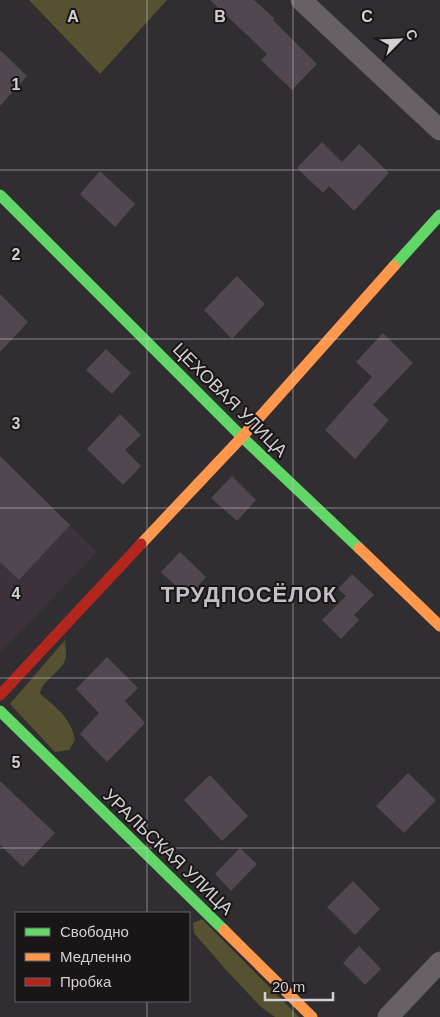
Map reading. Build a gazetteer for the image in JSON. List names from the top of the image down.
{
  "streets": {
    "street": ["ЦЕХОВАЯ УЛИЦА", "УРАЛЬСКАЯ УЛИЦА"]
  },
  "districts": ["ТРУДПОСЁЛОК"],
  "legend": ["Свободно", "Медленно", "Пробка"],
  "scale_bar": "20 m",
  "north": "top right",
  "grid": {
    "columns": ["A", "B", "C"],
    "rows": [
      "1",
      "2",
      "3",
      "4",
      "5"
    ]
  }
}
